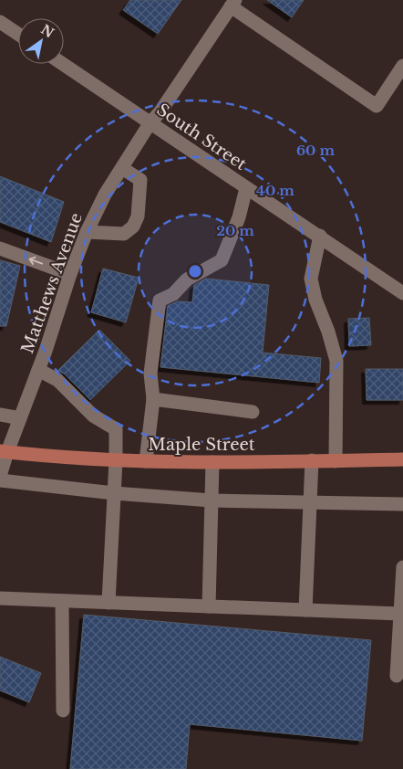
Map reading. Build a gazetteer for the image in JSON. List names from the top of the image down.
{
  "streets": {
    "main road": ["Maple Street"],
    "street": ["South Street", "Matthews Avenue"]
  },
  "crossings": [
    ["South Street", "Matthews Avenue"],
    ["Matthews Avenue", "Maple Street"]
  ],
  "north": "top right",
  "rings": ["60 m", "40 m", "20 m"]
}
